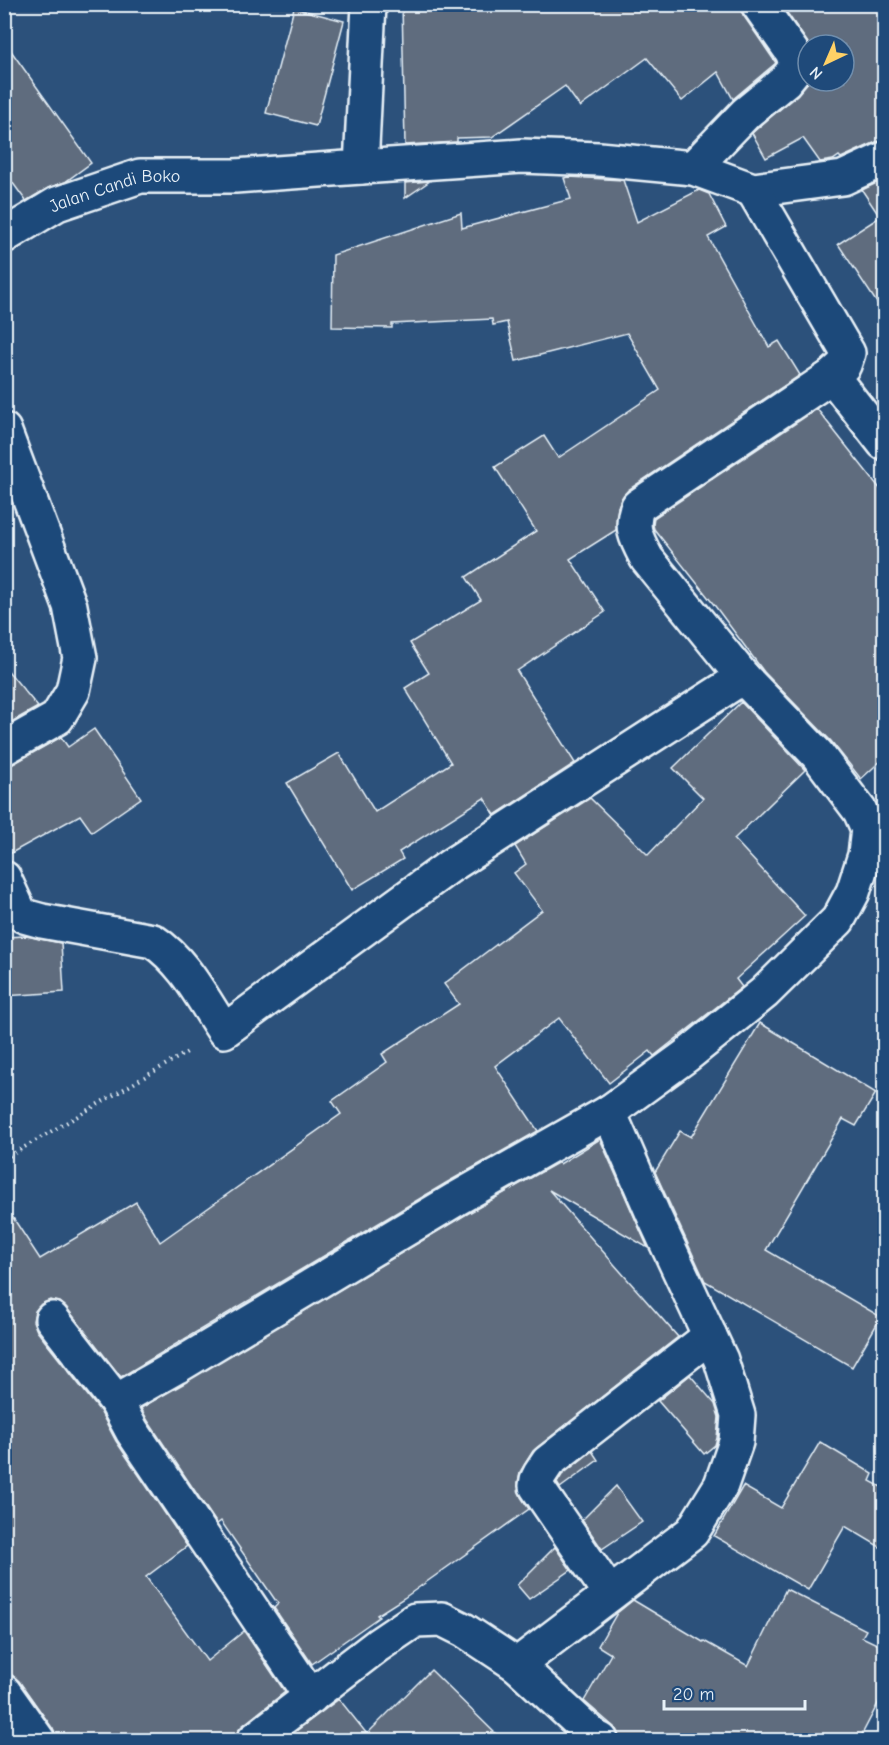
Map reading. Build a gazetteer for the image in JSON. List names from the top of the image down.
{
  "streets": {
    "street": ["Jalan Candi Boko"]
  },
  "scale_bar": "20 m",
  "north": "bottom left"
}
